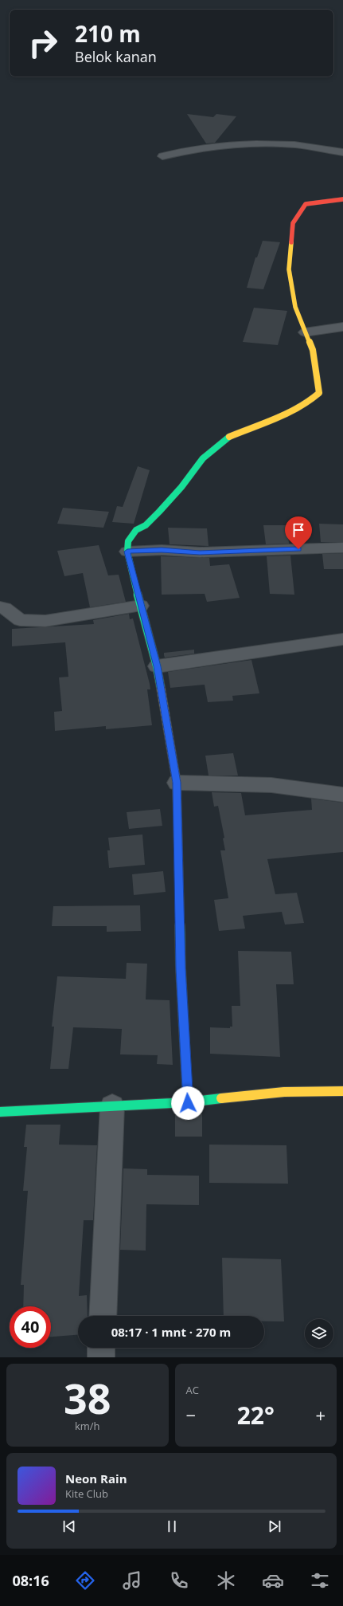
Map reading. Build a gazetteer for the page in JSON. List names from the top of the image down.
{
  "page": {
    "turn": ["210 m", "Belok kanan"],
    "limit": "40",
    "trip": "08:17 · 1 mnt · 270 m",
    "tile": [
      ["38", "km/h"],
      "AC"
    ],
    "heat": ["−", "22°", "+"],
    "song": ["Neon Rain", "Kite Club"],
    "tabs": "08:16"
  }
}
